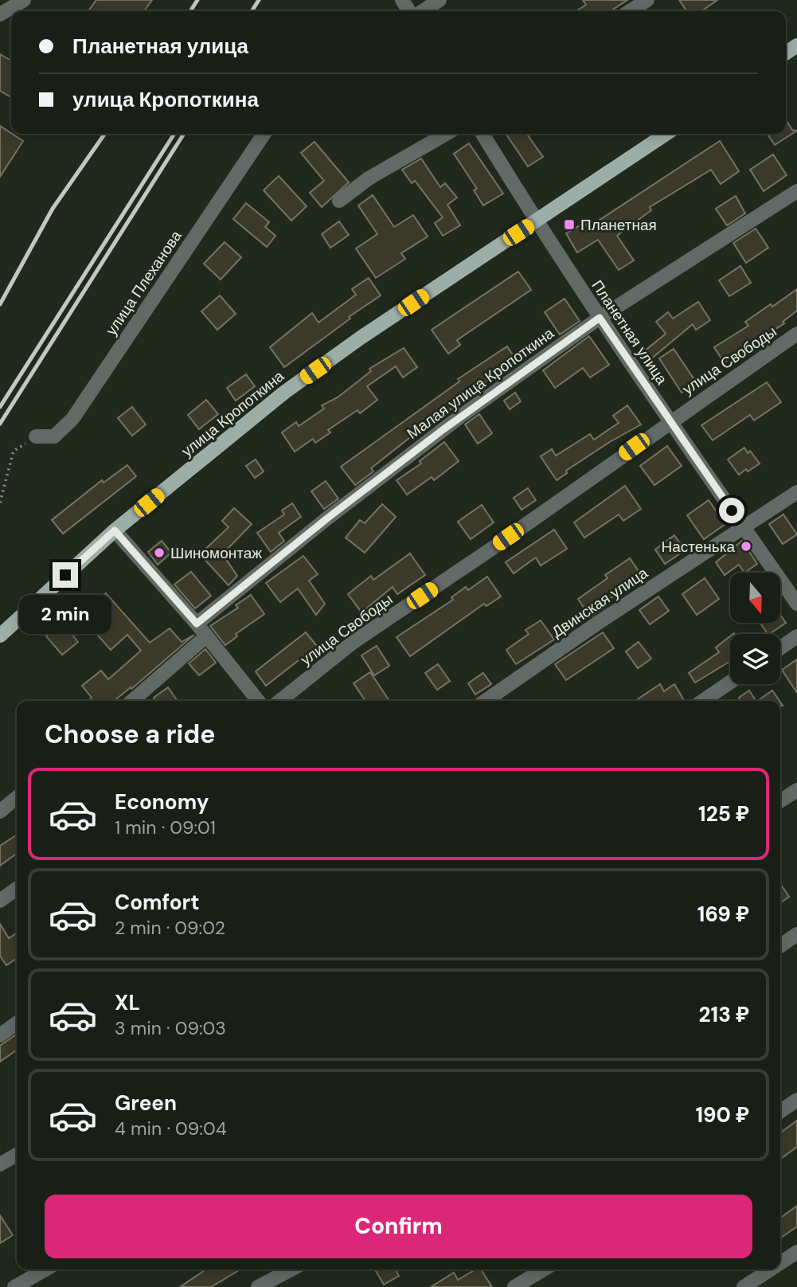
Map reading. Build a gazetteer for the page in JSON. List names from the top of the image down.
{
  "streets": {
    "main road": ["улица Кропоткина"],
    "street": [
      "улица Плеханова",
      "Планетная улица",
      "улица Свободы",
      "Малая улица Кропоткина",
      "Двинская улица"
    ]
  },
  "crossings": [
    ["Планетная улица", "улица Свободы"],
    ["Планетная улица", "Малая улица Кропоткина"],
    ["Планетная улица", "улица Кропоткина"],
    ["Планетная улица", "Двинская улица"]
  ],
  "places": {
    "transit": ["Планетная"],
    "other": ["Настенька", "Шиномонтаж"]
  },
  "north": "bottom",
  "page": {
    "banner": ["Планетная улица", "улица Кропоткина"],
    "bubble": "2 min",
    "heading": "Choose a ride",
    "list": [
      {
        "name": "Economy",
        "note": "1 min · 09:01",
        "value": "125 ₽"
      },
      {
        "name": "Comfort",
        "note": "2 min · 09:02",
        "value": "169 ₽"
      },
      {
        "name": "XL",
        "note": "3 min · 09:03",
        "value": "213 ₽"
      },
      {
        "name": "Green",
        "note": "4 min · 09:04",
        "value": "190 ₽"
      }
    ],
    "buttons": "Confirm"
  }
}
